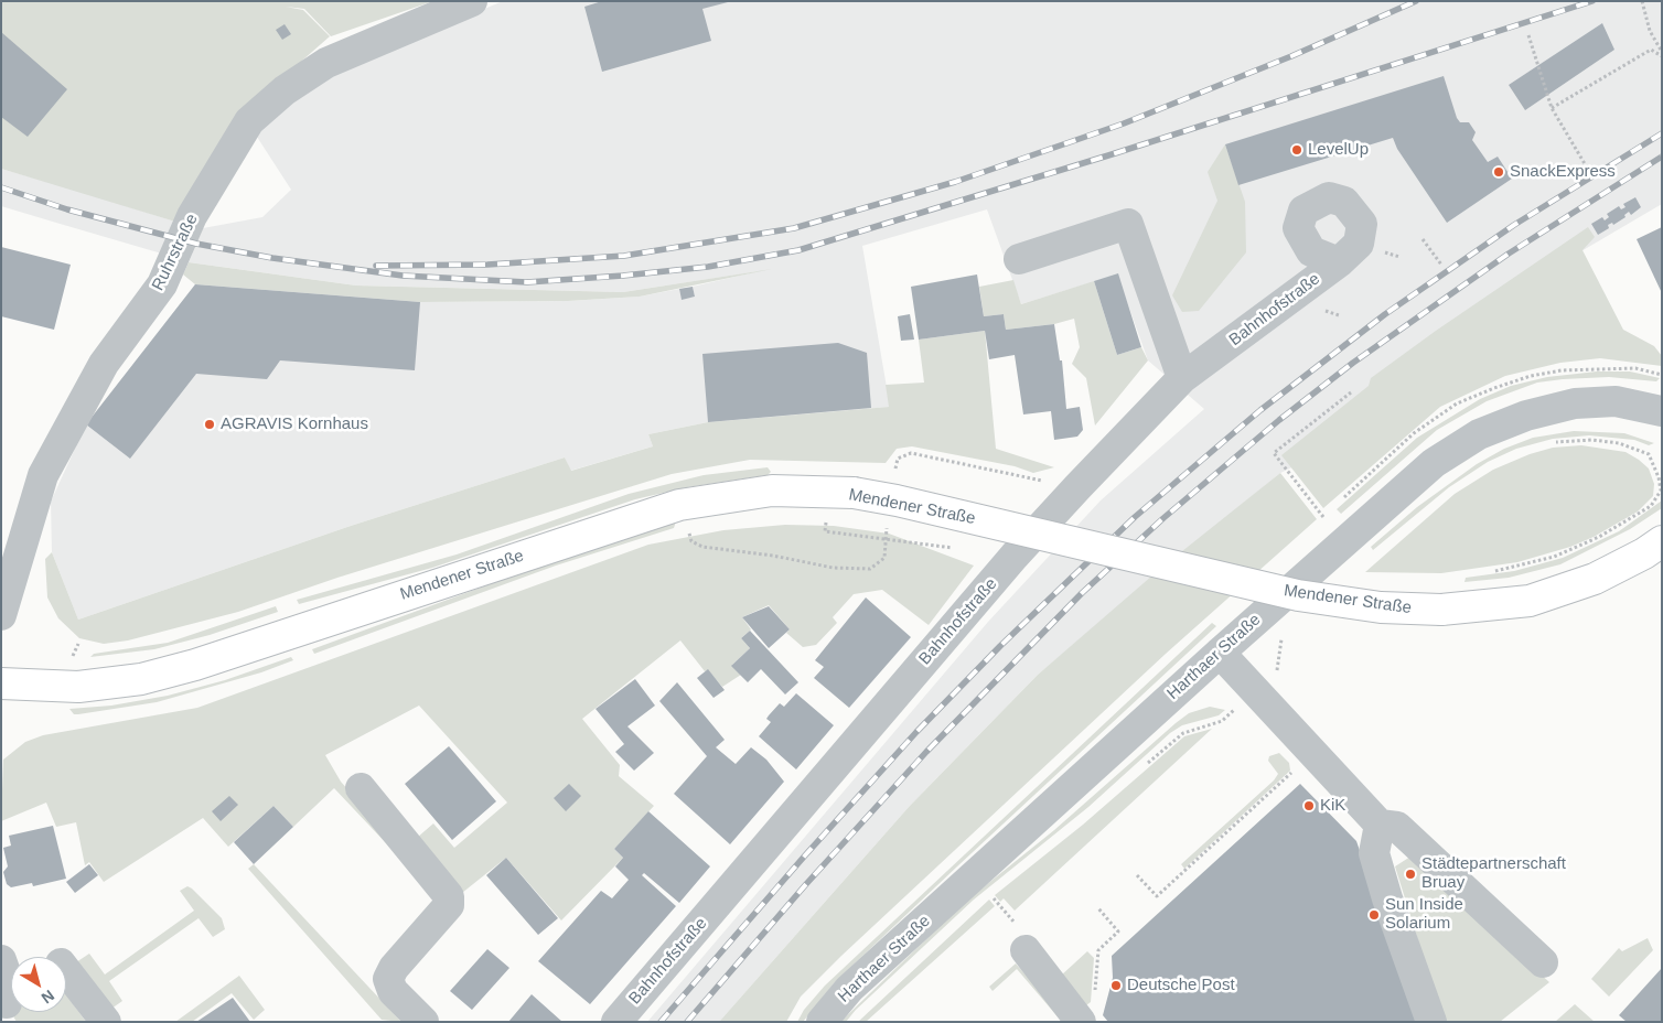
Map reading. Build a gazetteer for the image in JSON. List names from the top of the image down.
{
  "streets": {
    "main road": ["Mendener Straße"],
    "street": ["Ruhrstraße", "Bahnhofstraße", "Harthaer Straße"]
  },
  "places": [
    "LevelUp",
    "SnackExpress",
    "AGRAVIS Kornhaus",
    "KiK",
    "Städtepartnerschaft Bruay",
    "Sun Inside Solarium",
    "Deutsche Post"
  ],
  "north": "bottom right"
}
